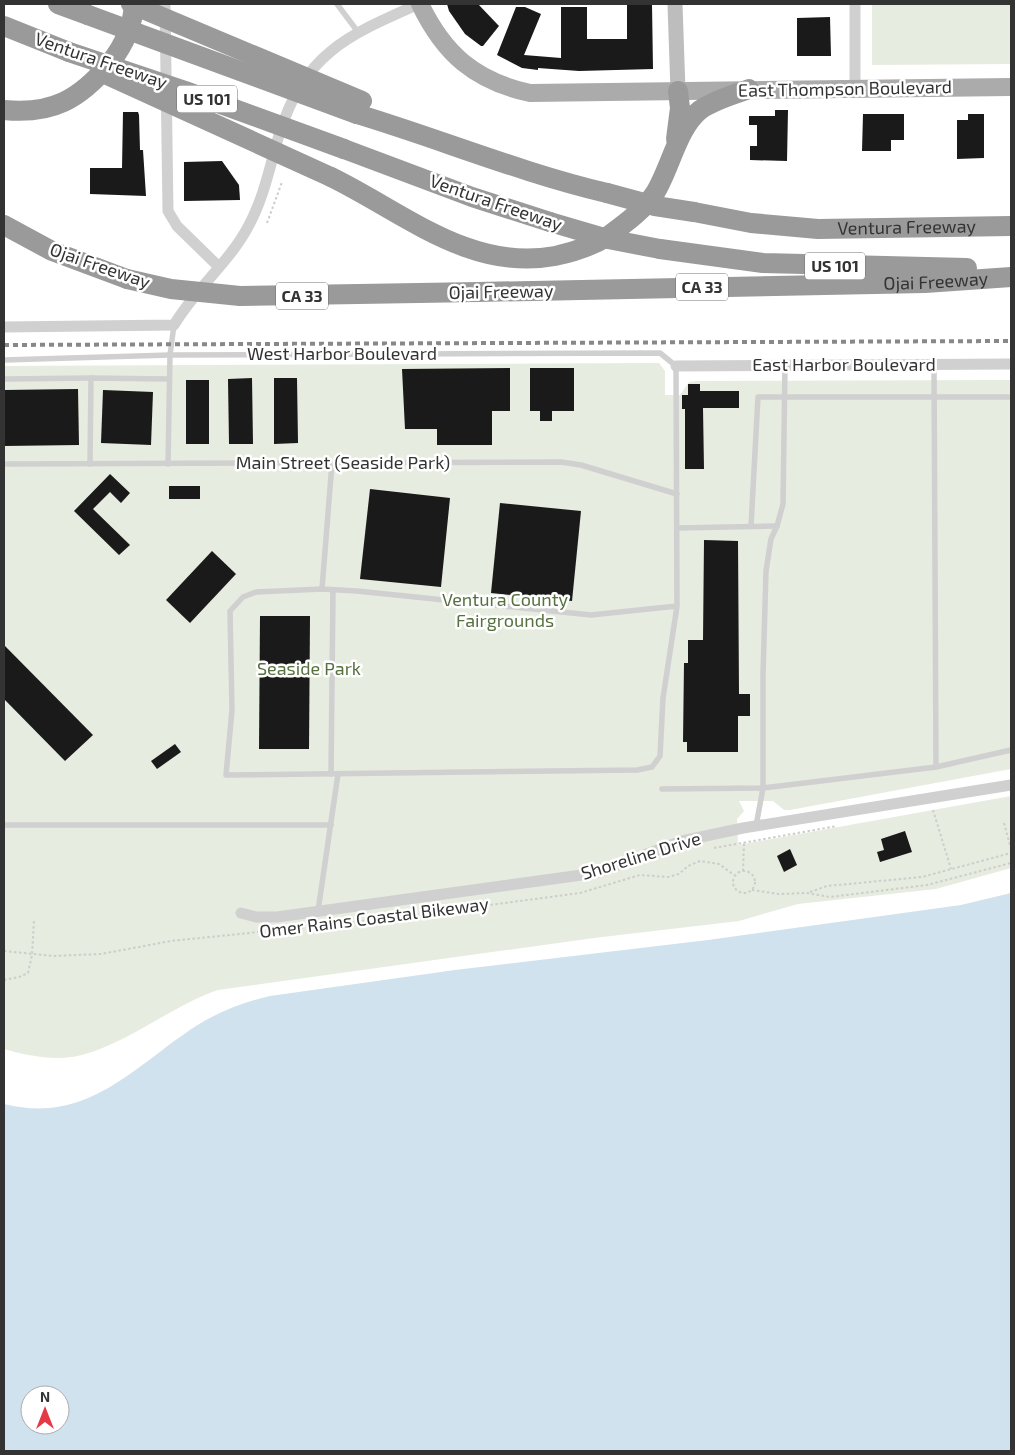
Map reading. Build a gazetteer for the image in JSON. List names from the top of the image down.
{
  "streets": {
    "highway": [
      "Ventura Freeway",
      "US 101",
      "Ojai Freeway",
      "CA 33"
    ],
    "main road": ["East Thompson Boulevard"],
    "street": ["East Harbor Boulevard", "Shoreline Drive"],
    "lane": ["West Harbor Boulevard", "Main Street (Seaside Park)"],
    "path": ["Omer Rains Coastal Bikeway"]
  },
  "crossings": [
    ["Ventura Freeway", "US 101"],
    ["West Harbor Boulevard", "East Harbor Boulevard"]
  ],
  "parks": ["Ventura County Fairgrounds", "Seaside Park"],
  "north": "top"
}
